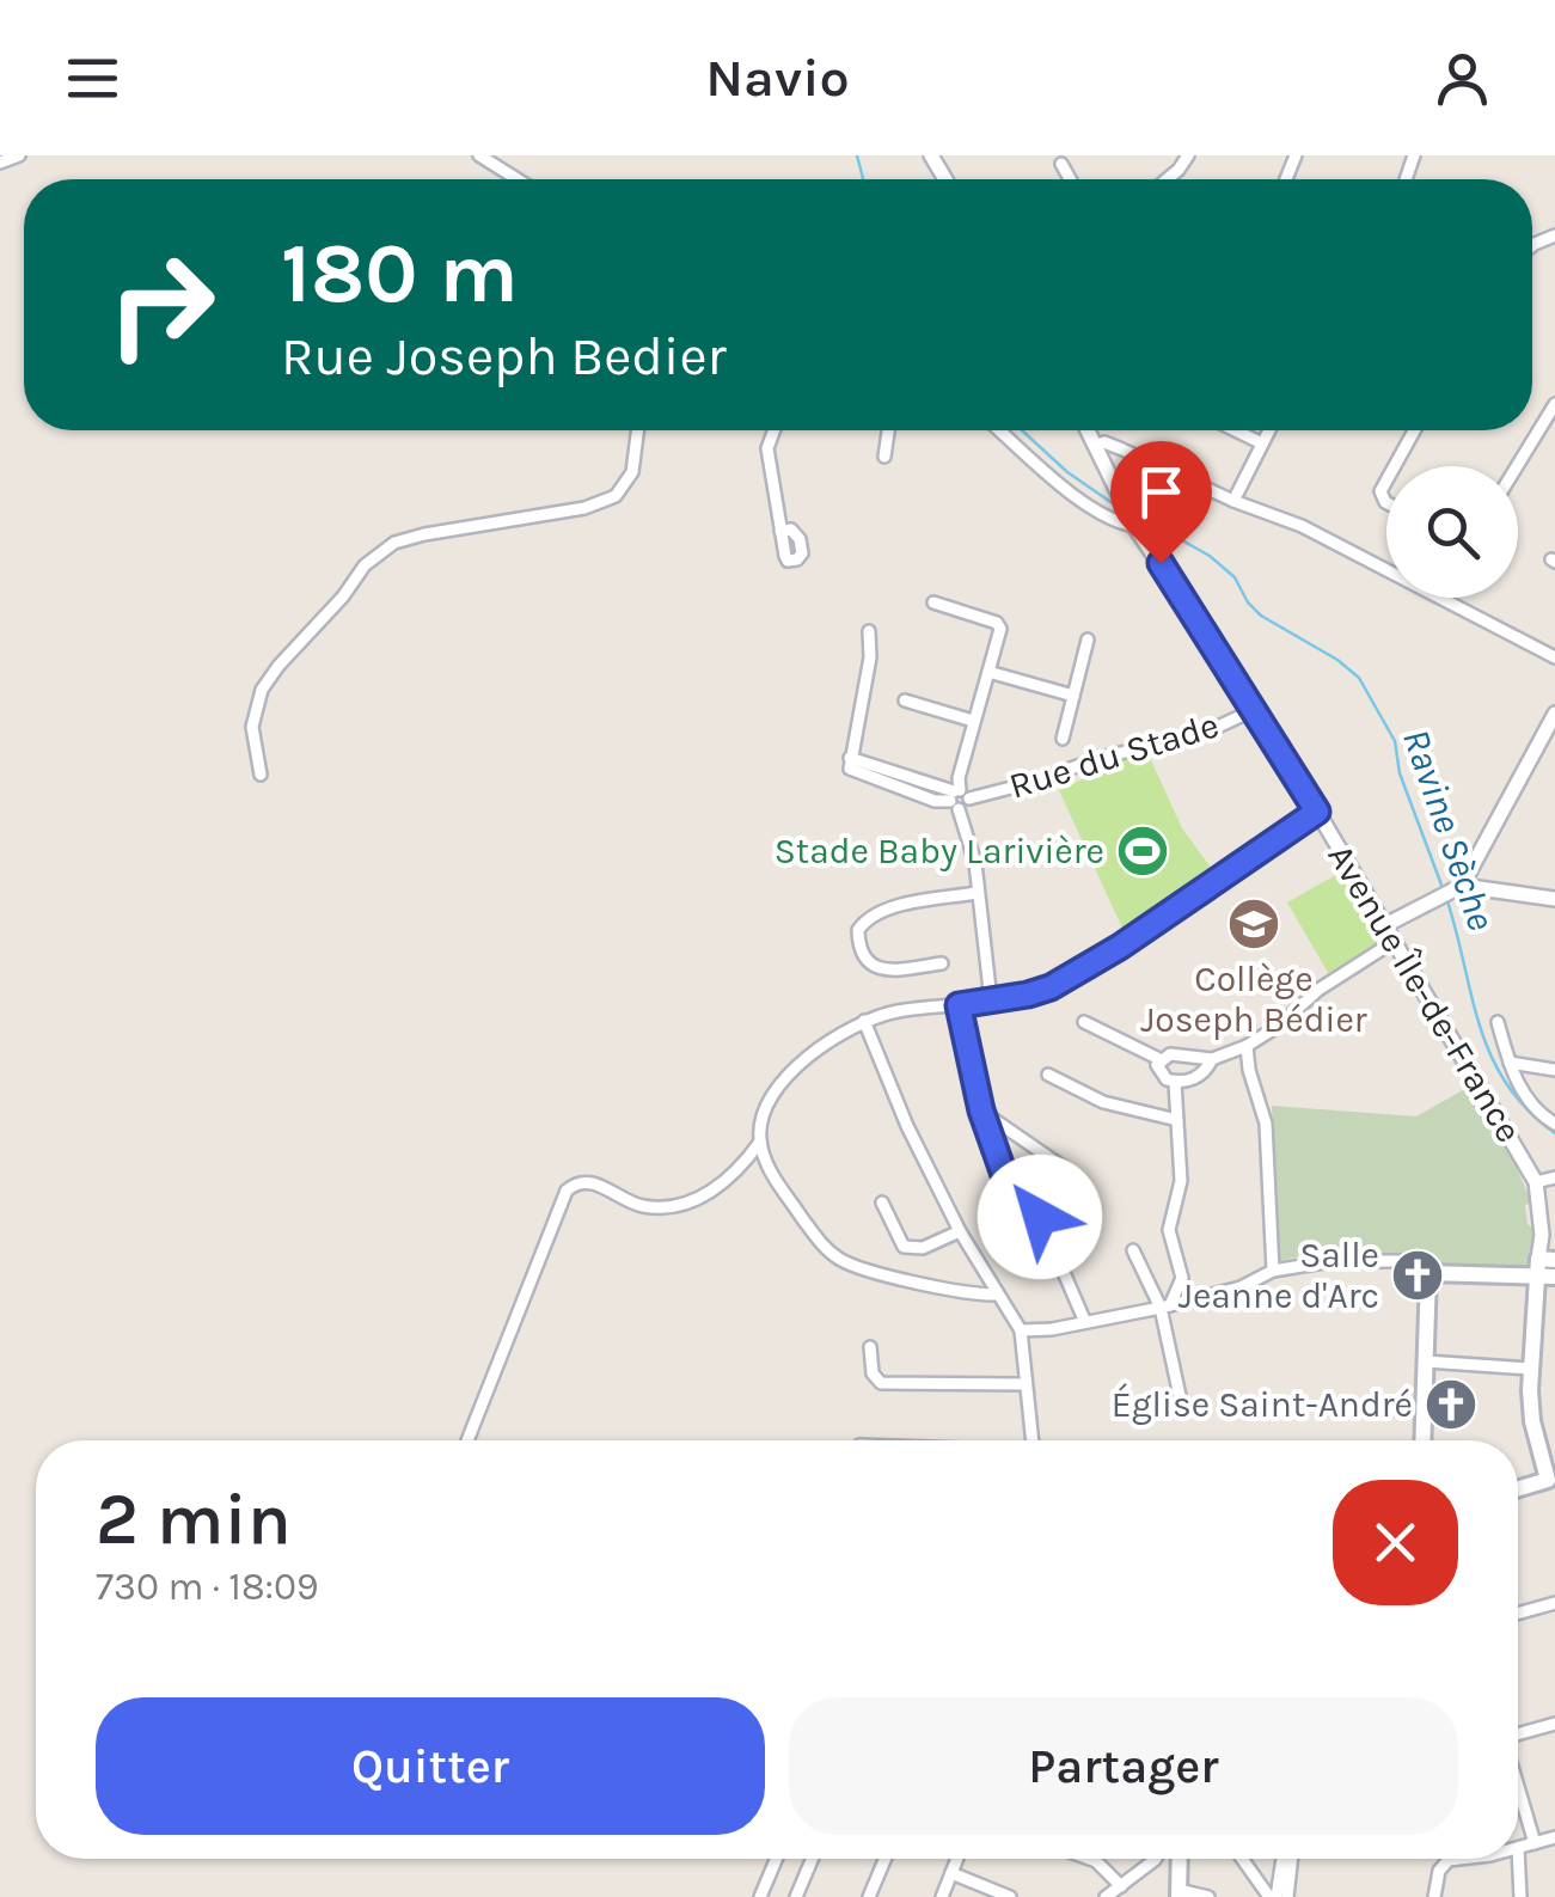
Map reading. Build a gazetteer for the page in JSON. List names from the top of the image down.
{
  "streets": {
    "street": ["Rue du Stade", "Avenue Île-de-France"]
  },
  "crossings": [
    ["Rue du Stade", "Avenue Île-de-France"]
  ],
  "water": ["Ravine Sèche"],
  "places": {
    "sports": ["Stade Baby Larivière"],
    "school or university": ["Collège Joseph Bédier"],
    "church": ["Salle Jeanne d'Arc", "Église Saint-André"]
  },
  "page": {
    "header": "Navio",
    "turn": ["180 m", "Rue Joseph Bedier"],
    "heading": ["2 min", "730 m · 18:09"],
    "buttons": ["Quitter", "Partager"]
  }
}
